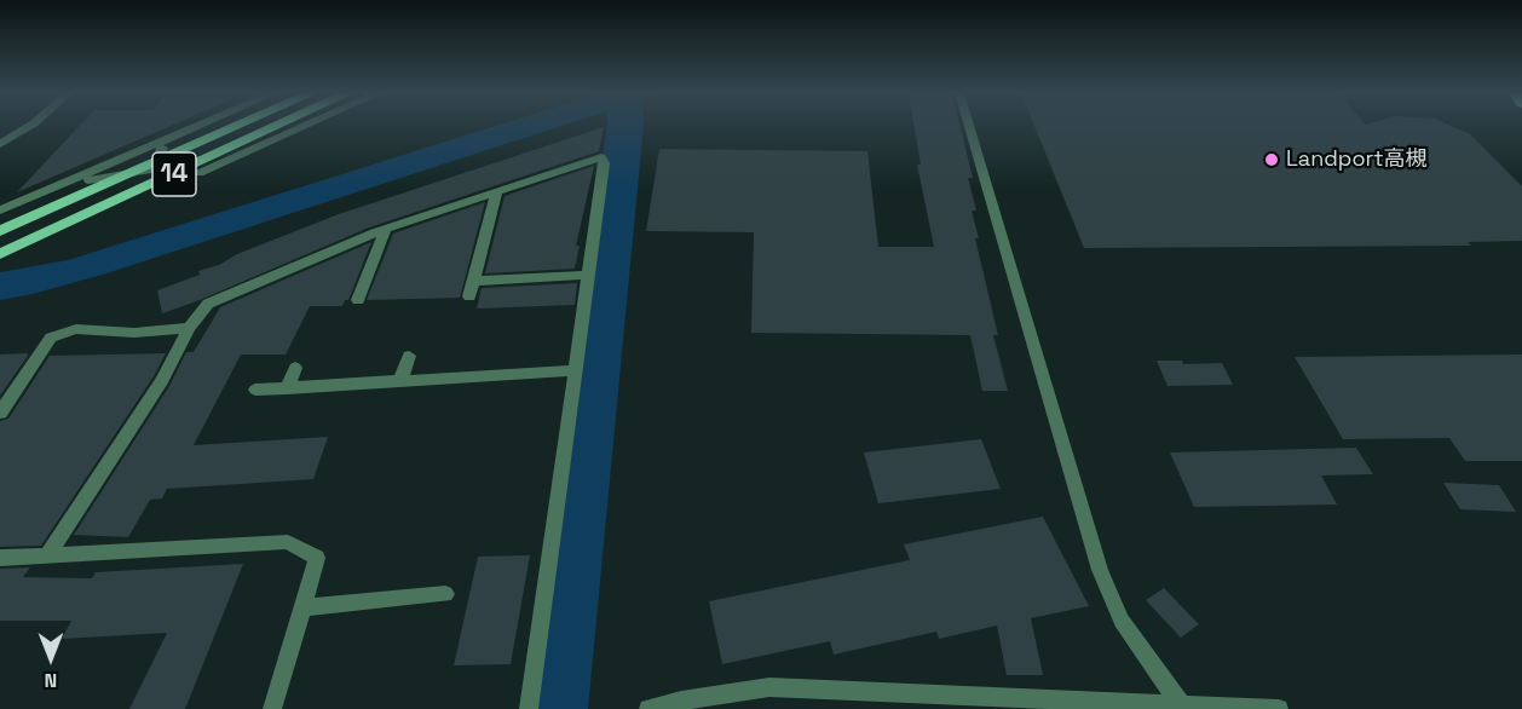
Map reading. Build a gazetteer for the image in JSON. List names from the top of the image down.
{
  "streets": {
    "main road": ["14"]
  },
  "places": ["Landport高槻"],
  "north": "bottom"
}
